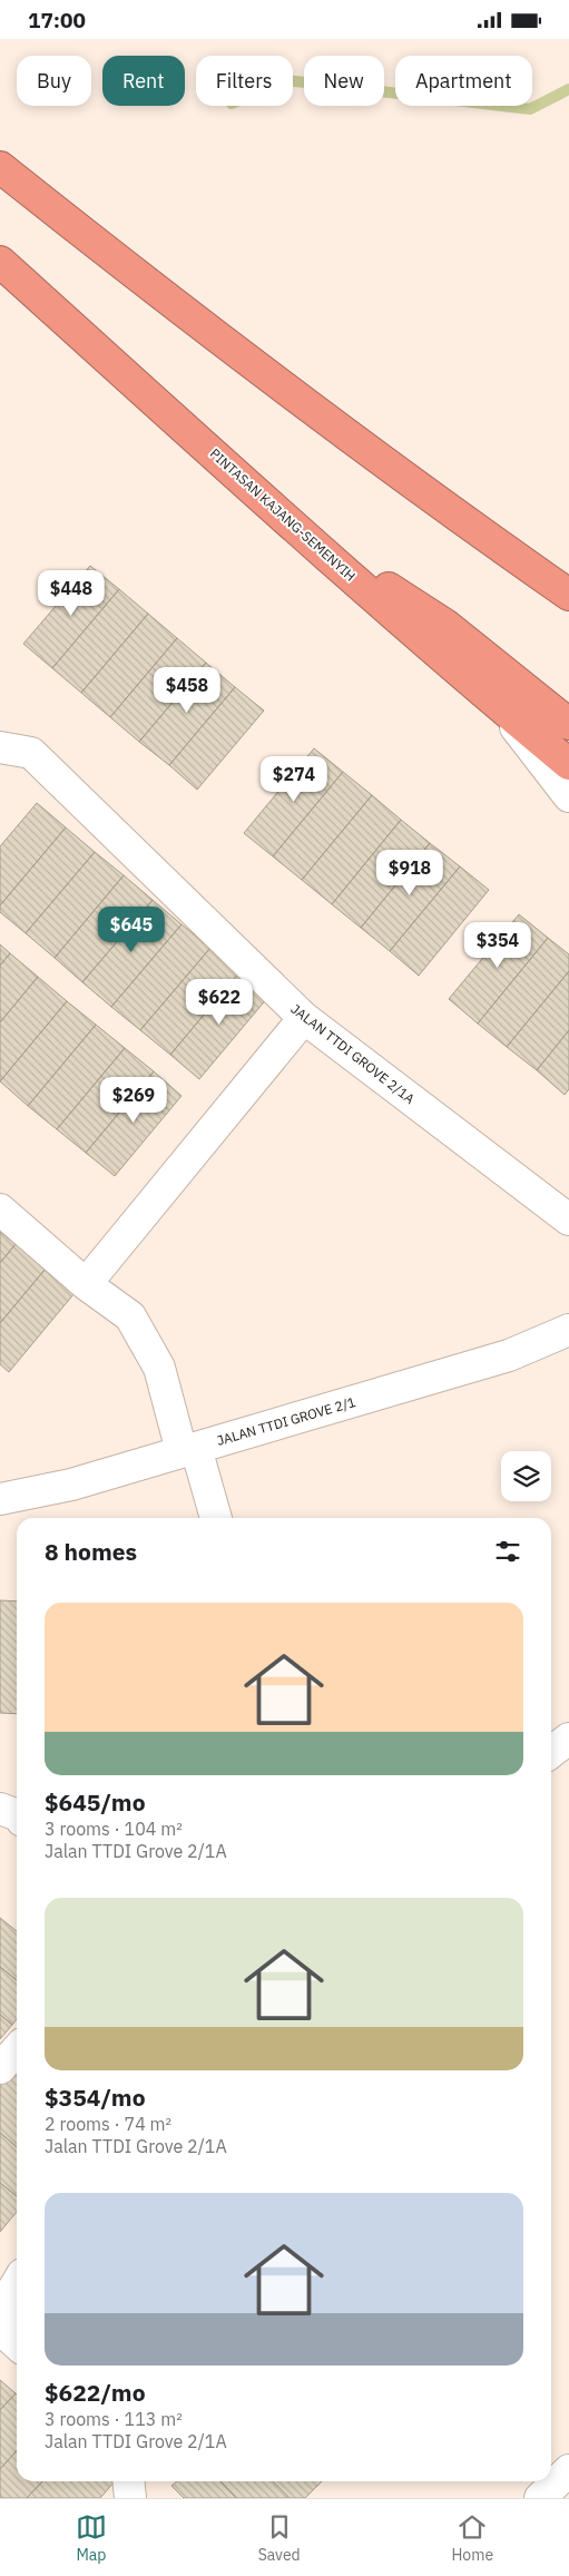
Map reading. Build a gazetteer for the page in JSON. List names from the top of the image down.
{
  "streets": {
    "highway": ["PINTASAN KAJANG-SEMENYIH"],
    "street": ["JALAN TTDI GROVE 2/1A", "JALAN TTDI GROVE 2/1"]
  },
  "page": {
    "status": "17:00",
    "chip": [
      "Buy",
      "Rent",
      "Filters",
      "New",
      "Apartment"
    ],
    "price": [
      "$448",
      "$458",
      "$274",
      "$918",
      "$645",
      "$354",
      "$622",
      "$269"
    ],
    "heading": "8 homes",
    "list": [
      {
        "name": "$645/mo",
        "note": "3 rooms · 104 m² · Jalan TTDI Grove 2/1A"
      },
      {
        "name": "$354/mo",
        "note": "2 rooms · 74 m² · Jalan TTDI Grove 2/1A"
      },
      {
        "name": "$622/mo",
        "note": "3 rooms · 113 m² · Jalan TTDI Grove 2/1A"
      }
    ],
    "tabs": ["Map", "Saved", "Home"]
  }
}
